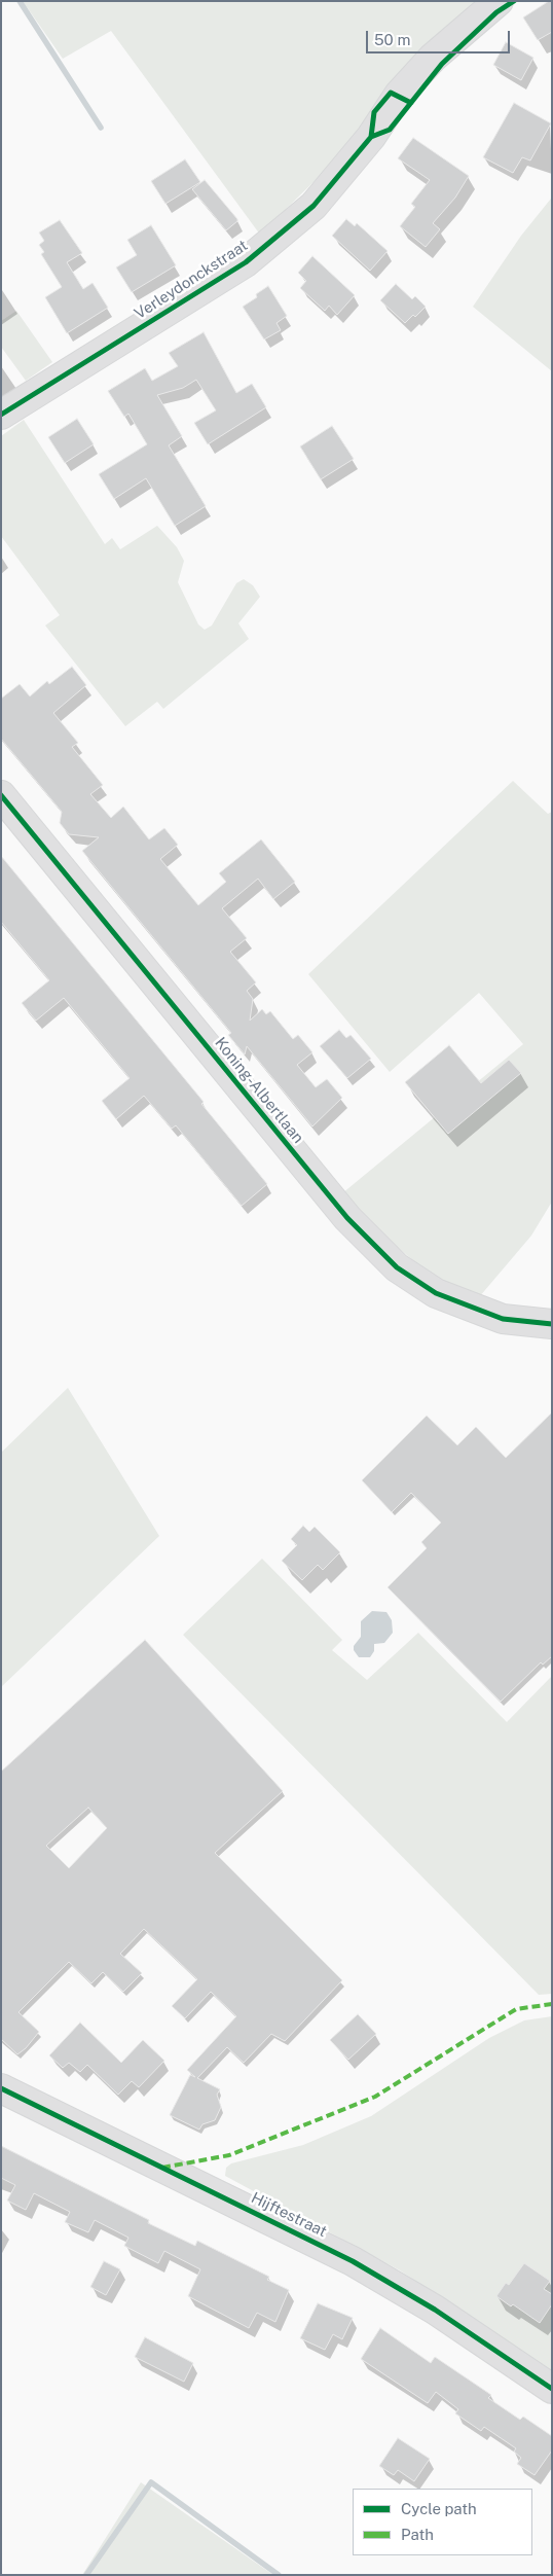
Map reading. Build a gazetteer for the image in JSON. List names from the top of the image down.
{
  "streets": {
    "street": ["Verleydonckstraat", "Koning-Albertlaan", "Hijftestraat"]
  },
  "legend": ["Cycle path", "Path"],
  "scale_bar": "50 m"
}
